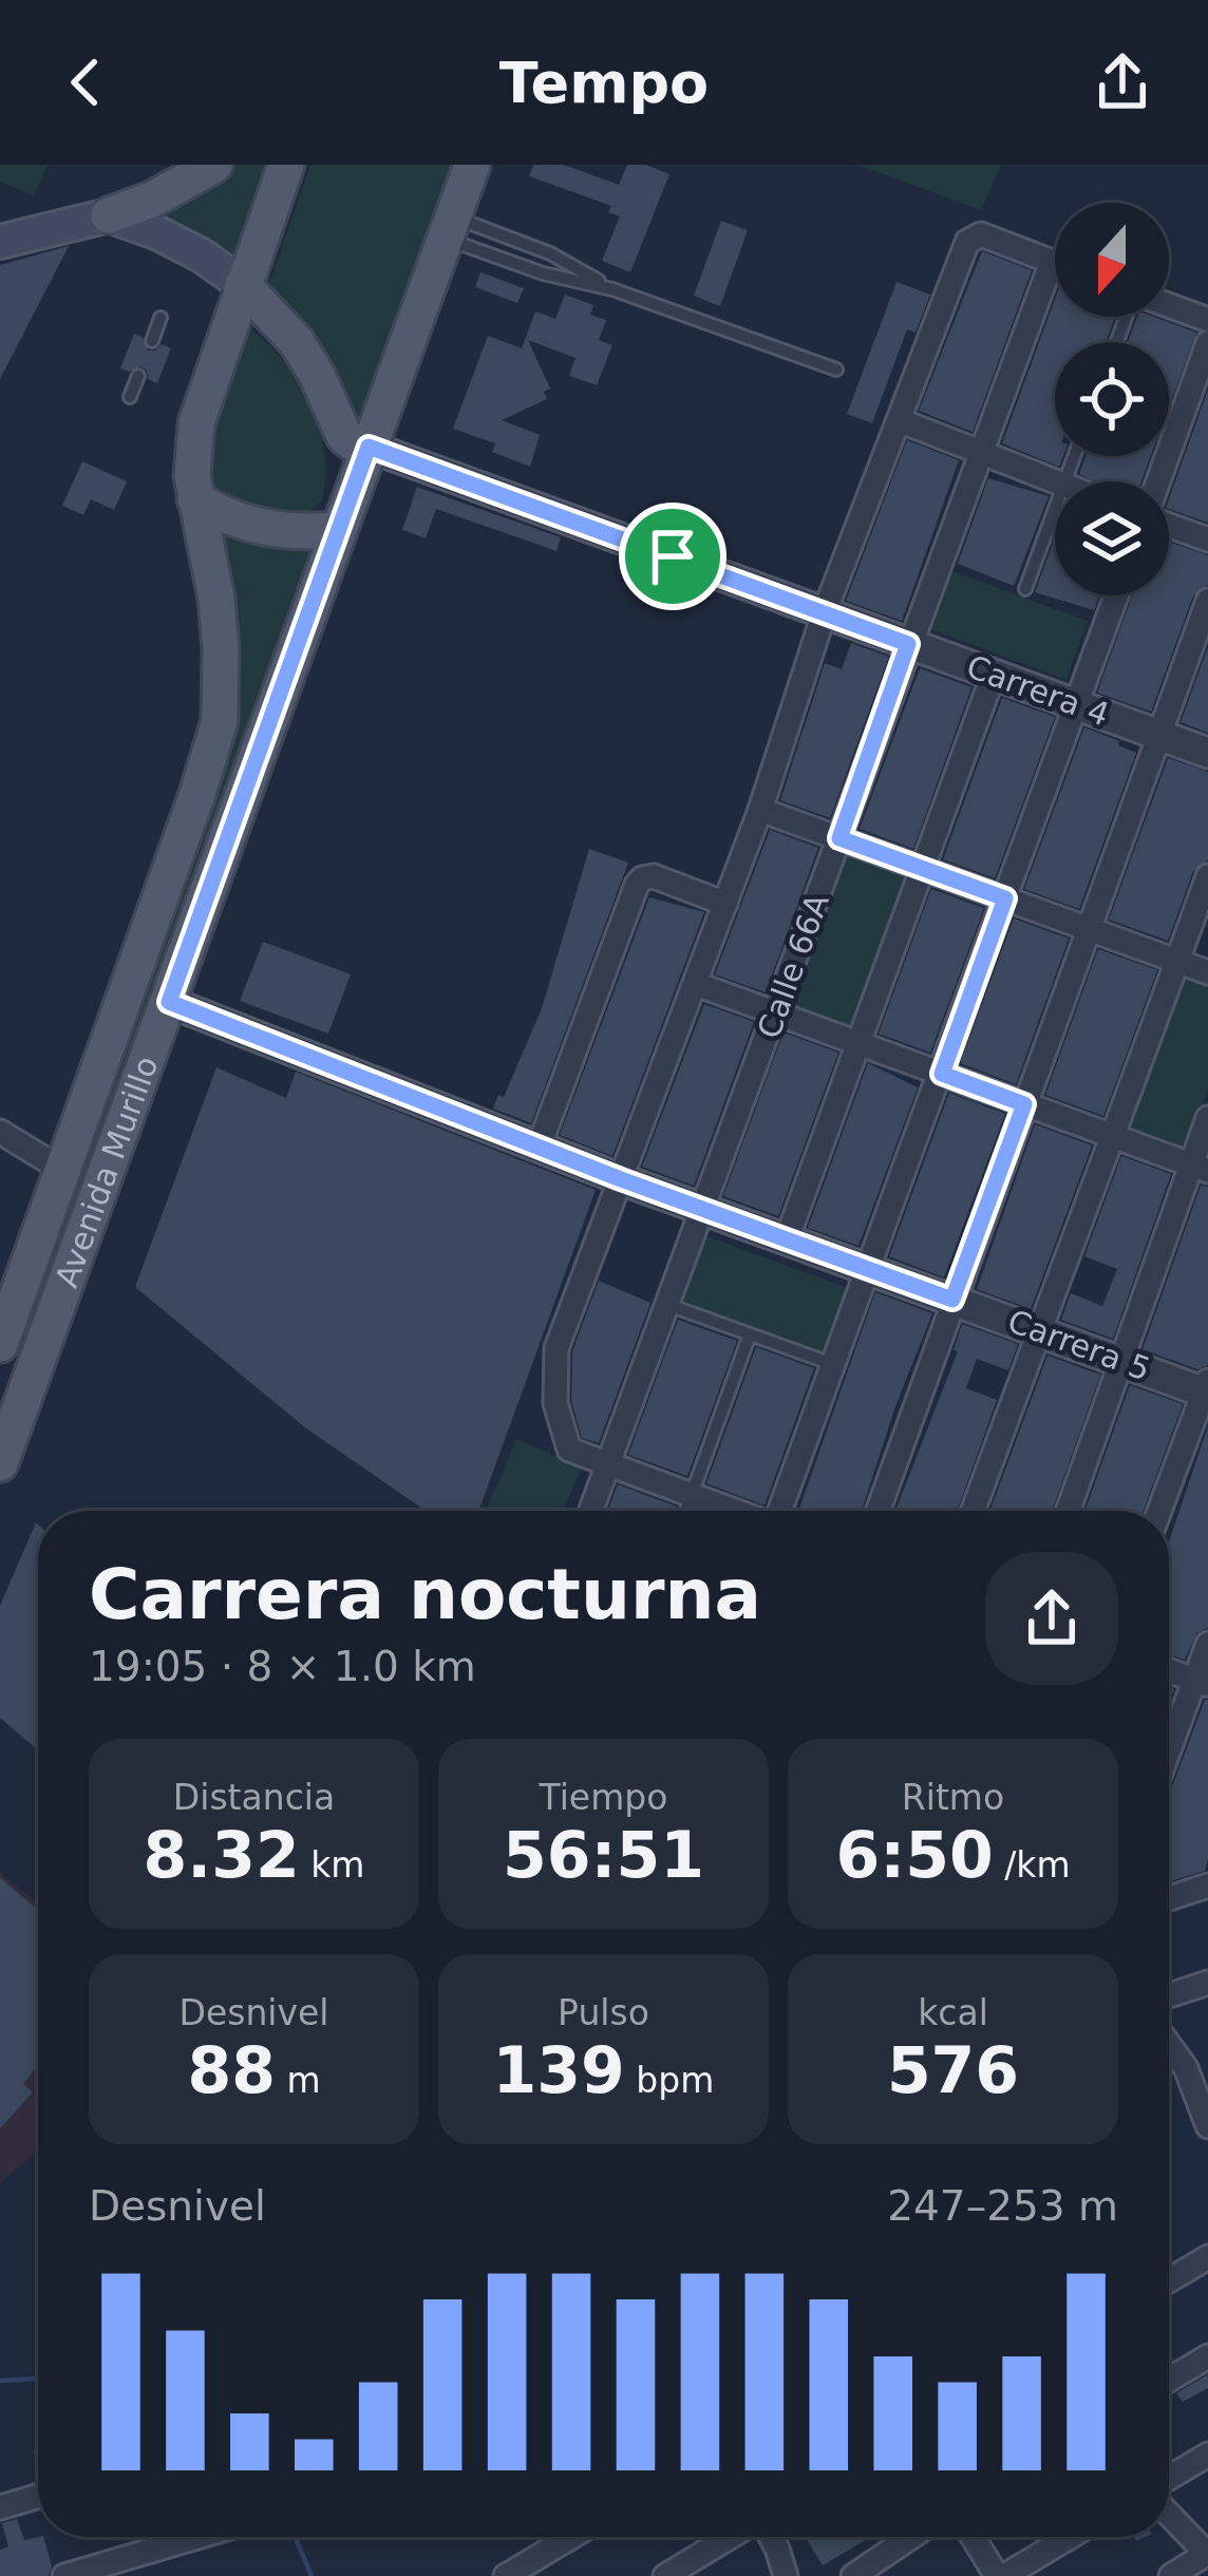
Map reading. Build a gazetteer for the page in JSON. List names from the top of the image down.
{
  "streets": {
    "main road": ["Avenida Murillo"],
    "street": ["Carrera 4", "Calle 66A", "Carrera 5"]
  },
  "crossings": [
    ["Carrera 4", "Calle 66A"],
    ["Carrera 4", "Avenida Murillo"],
    ["Calle 66A", "Carrera 5"],
    ["Avenida Murillo", "Carrera 5"]
  ],
  "north": "bottom",
  "page": {
    "header": "Tempo",
    "heading": ["Carrera nocturna", "19:05 · 8 × 1.0 km"],
    "stats": [
      ["Distancia", "8.32 km"],
      ["Tiempo", "56:51"],
      ["Ritmo", "6:50 /km"],
      ["Desnivel", "88 m"],
      ["Pulso", "139 bpm"],
      ["kcal", "576"]
    ],
    "chart": ["Desnivel", "247–253 m"]
  }
}
